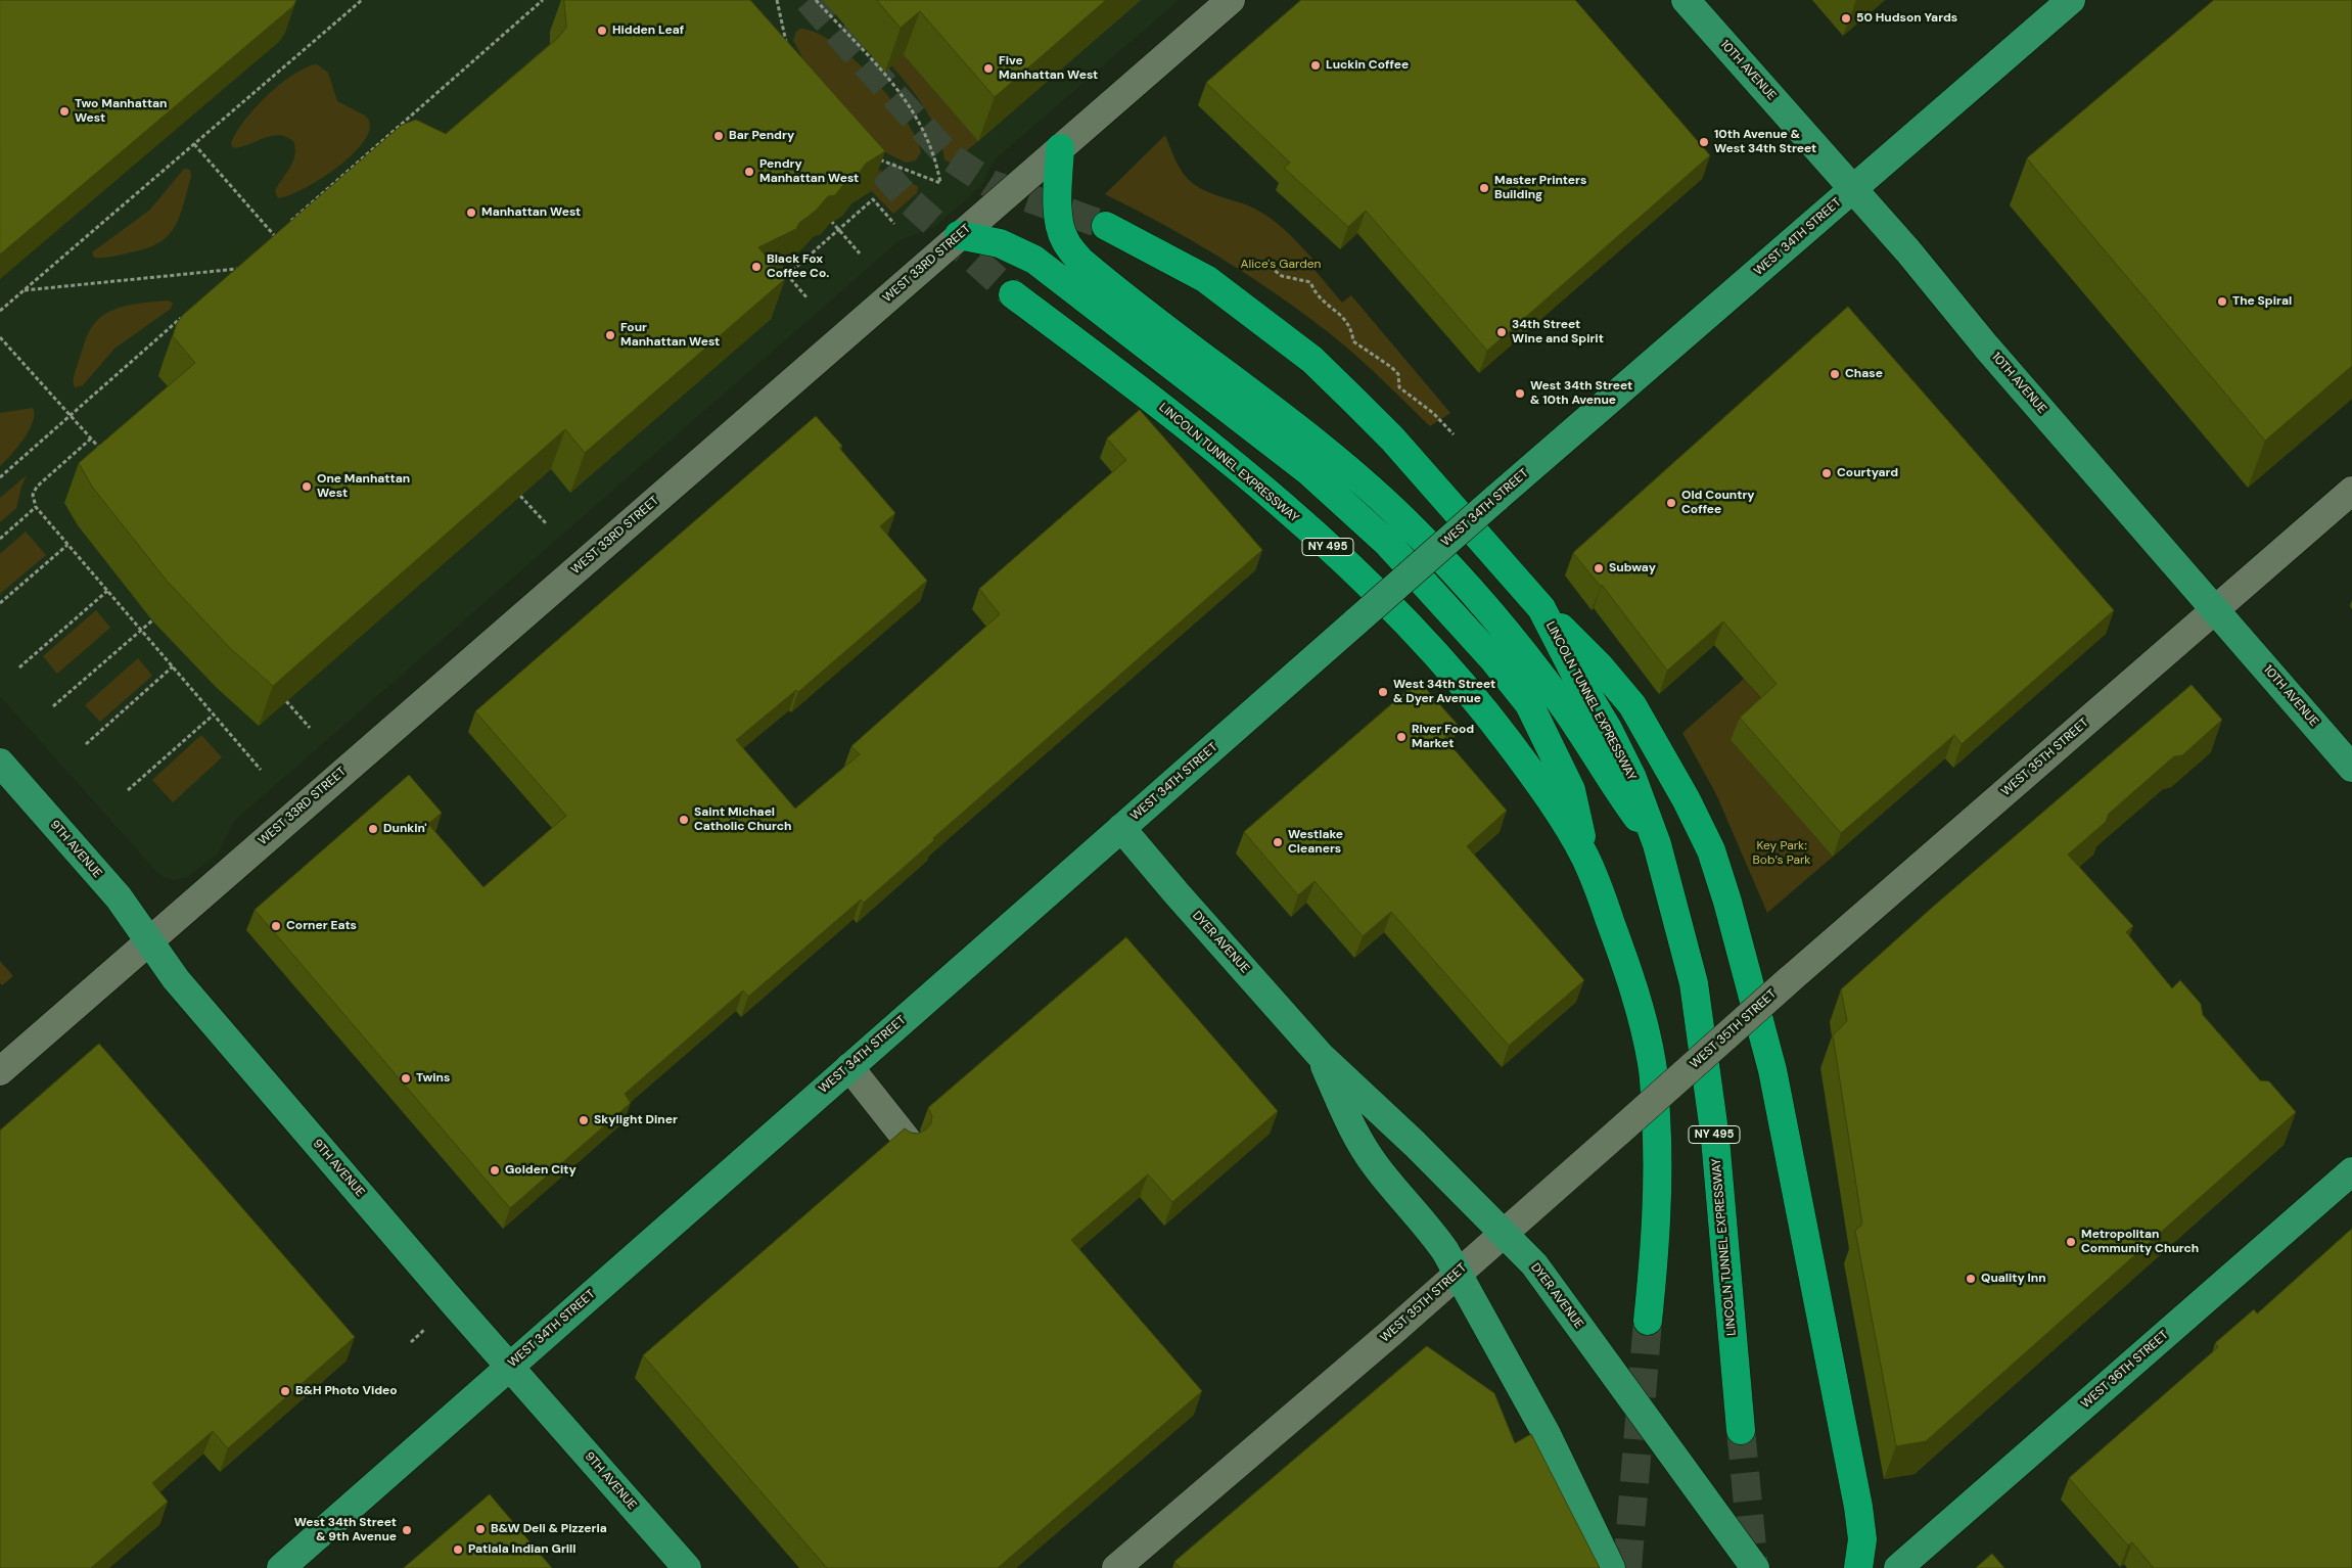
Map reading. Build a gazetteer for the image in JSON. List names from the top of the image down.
{
  "streets": {
    "highway": ["LINCOLN TUNNEL EXPRESSWAY", "NY 495"],
    "main road": [
      "10TH AVENUE",
      "WEST 34TH STREET",
      "9TH AVENUE",
      "DYER AVENUE",
      "WEST 36TH STREET"
    ],
    "street": ["WEST 33RD STREET", "WEST 35TH STREET"]
  },
  "crossings": [
    ["10TH AVENUE", "WEST 34TH STREET"],
    ["10TH AVENUE", "WEST 35TH STREET"],
    ["WEST 34TH STREET", "9TH AVENUE"],
    ["WEST 34TH STREET", "DYER AVENUE"],
    ["WEST 33RD STREET", "9TH AVENUE"],
    ["WEST 35TH STREET", "DYER AVENUE"]
  ],
  "parks": ["Alice's Garden", "Key Park: Bob’s Park"],
  "places": [
    "50 Hudson Yards",
    "Hidden Leaf",
    "Luckin Coffee",
    "Five Manhattan West",
    "Two Manhattan West",
    "Bar Pendry",
    "10th Avenue & West 34th Street",
    "Pendry Manhattan West",
    "Master Printers Building",
    "Manhattan West",
    "Black Fox Coffee Co.",
    "The Spiral",
    "34th Street Wine and Spirit",
    "Four Manhattan West",
    "Chase",
    "West 34th Street & 10th Avenue",
    "Courtyard",
    "One Manhattan West",
    "Old Country Coffee",
    "Subway",
    "West 34th Street & Dyer Avenue",
    "River Food Market",
    "Saint Michael Catholic Church",
    "Dunkin'",
    "Westlake Cleaners",
    "Corner Eats",
    "Twins",
    "Skylight Diner",
    "Golden City",
    "Metropolitan Community Church",
    "Quality Inn",
    "B&H Photo Video",
    "B&W Deli & Pizzeria",
    "West 34th Street & 9th Avenue",
    "Patiala Indian Grill"
  ]
}
